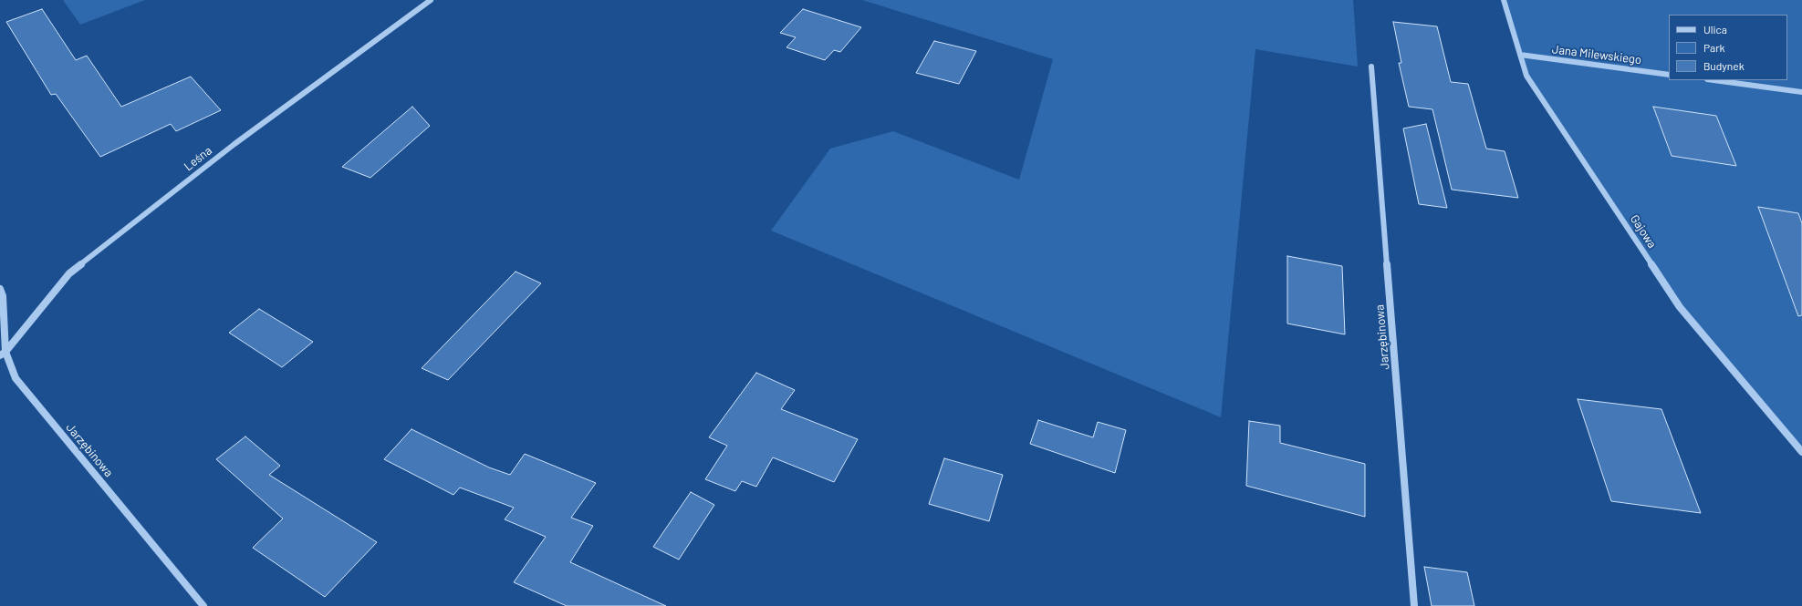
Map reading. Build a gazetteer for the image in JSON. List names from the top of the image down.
{
  "streets": {
    "street": [
      "Jana Milewskiego",
      "Leśna",
      "Gajowa",
      "Jarzębinowa"
    ]
  },
  "crossings": [
    ["Jana Milewskiego", "Gajowa"],
    ["Leśna", "Jarzębinowa"]
  ],
  "legend": ["Ulica", "Park", "Budynek"]
}
